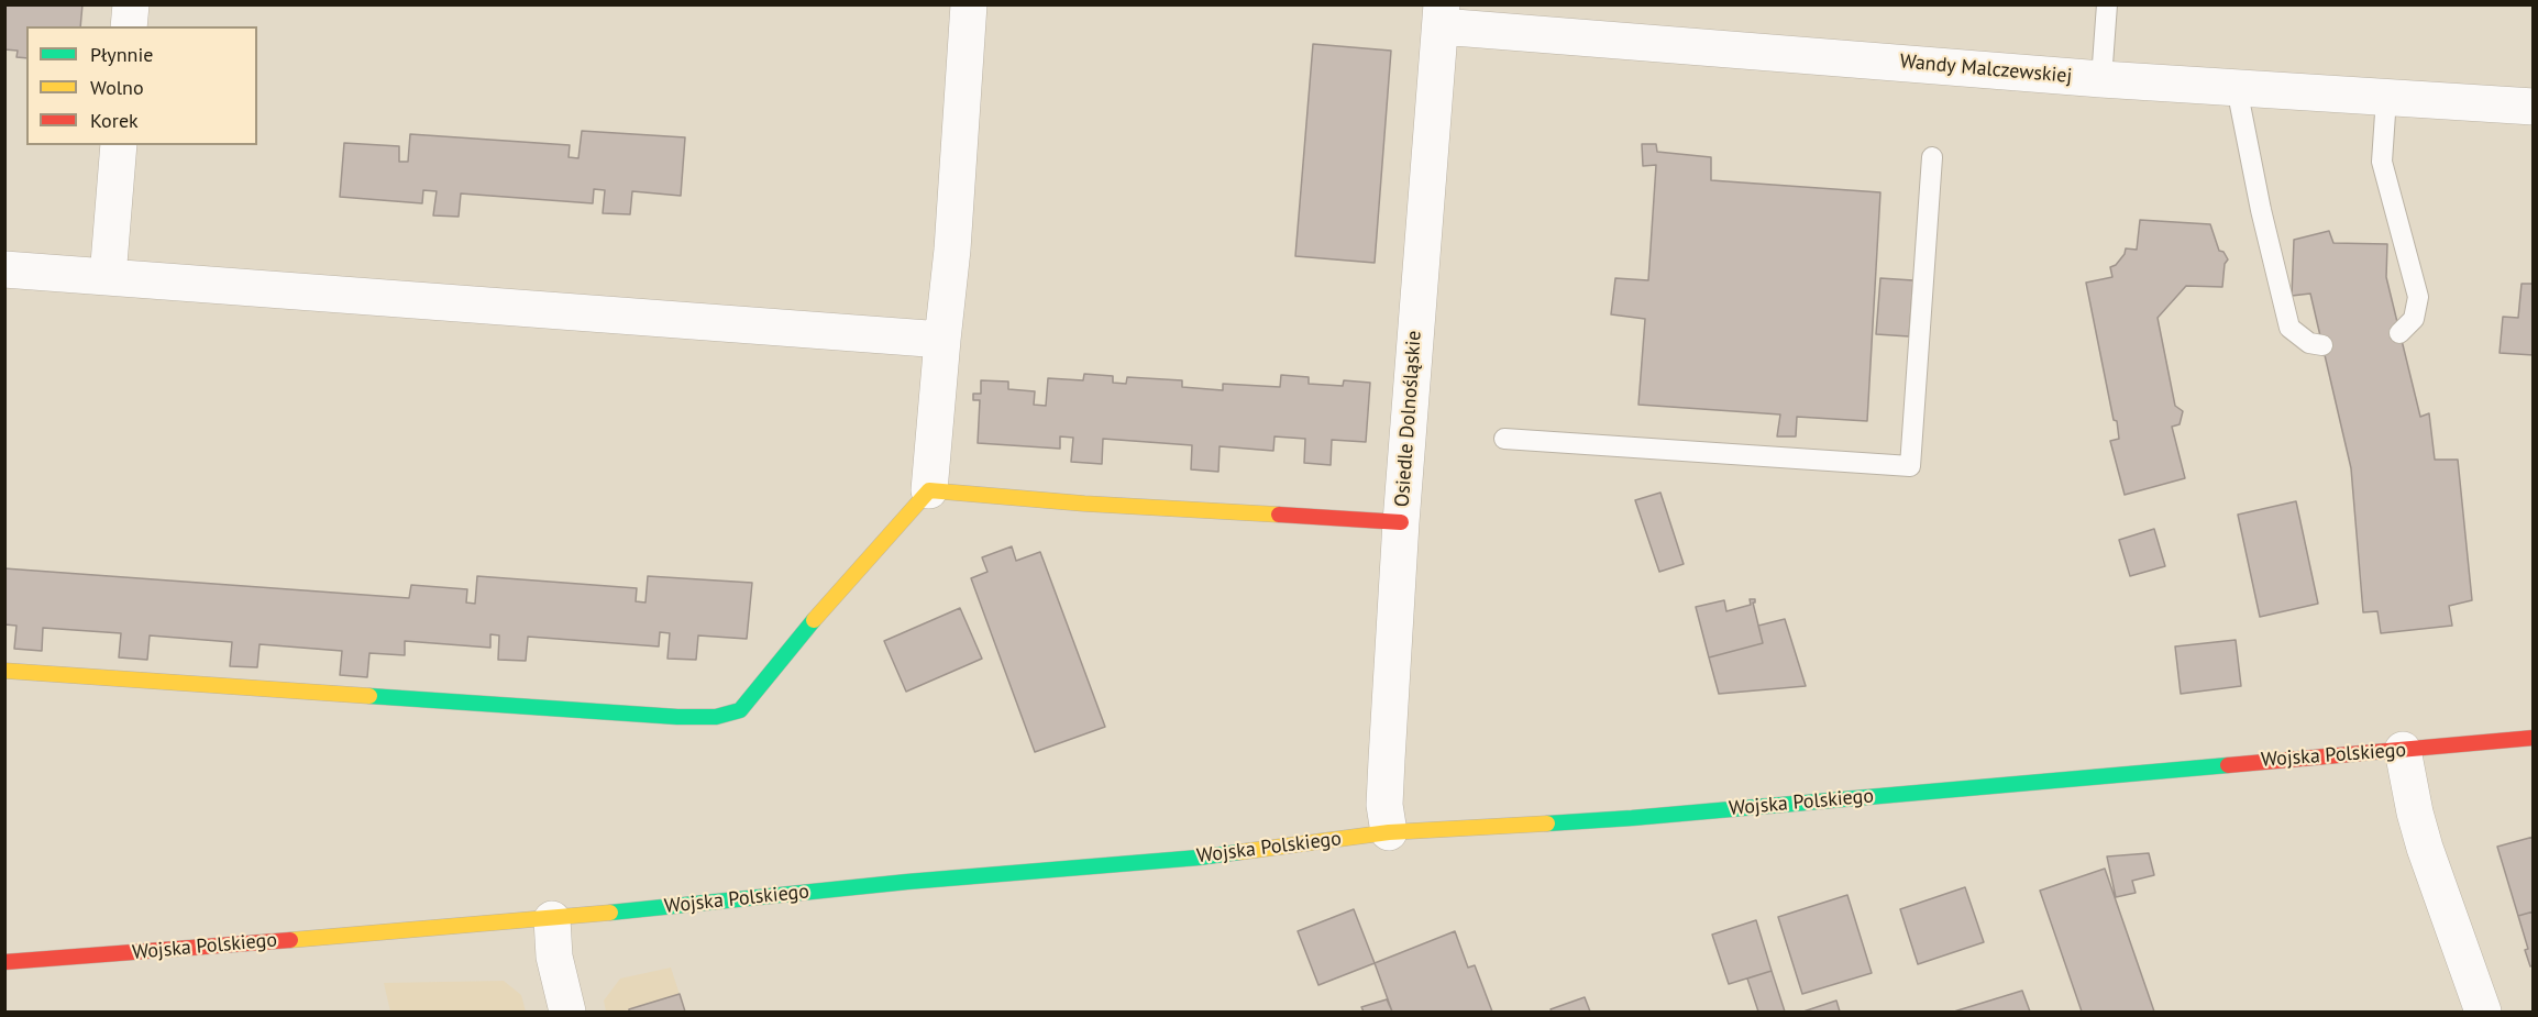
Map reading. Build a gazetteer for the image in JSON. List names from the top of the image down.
{
  "streets": {
    "street": ["Wandy Malczewskiej", "Osiedle Dolnośląskie", "Wojska Polskiego"]
  },
  "crossings": [
    ["Wandy Malczewskiej", "Osiedle Dolnośląskie"],
    ["Osiedle Dolnośląskie", "Wojska Polskiego"]
  ],
  "legend": ["Płynnie", "Wolno", "Korek"]
}
